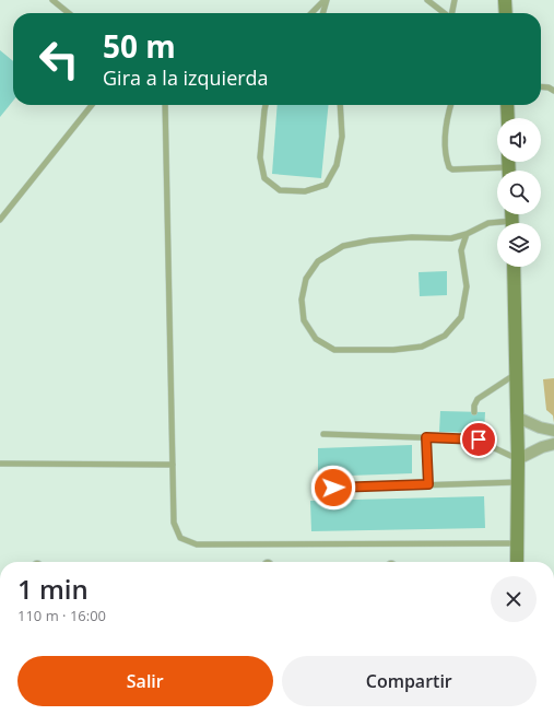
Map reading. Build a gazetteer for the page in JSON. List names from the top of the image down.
{
  "page": {
    "turn": ["50 m", "Gira a la izquierda"],
    "heading": ["1 min", "110 m · 16:00"],
    "buttons": ["Salir", "Compartir"]
  }
}
